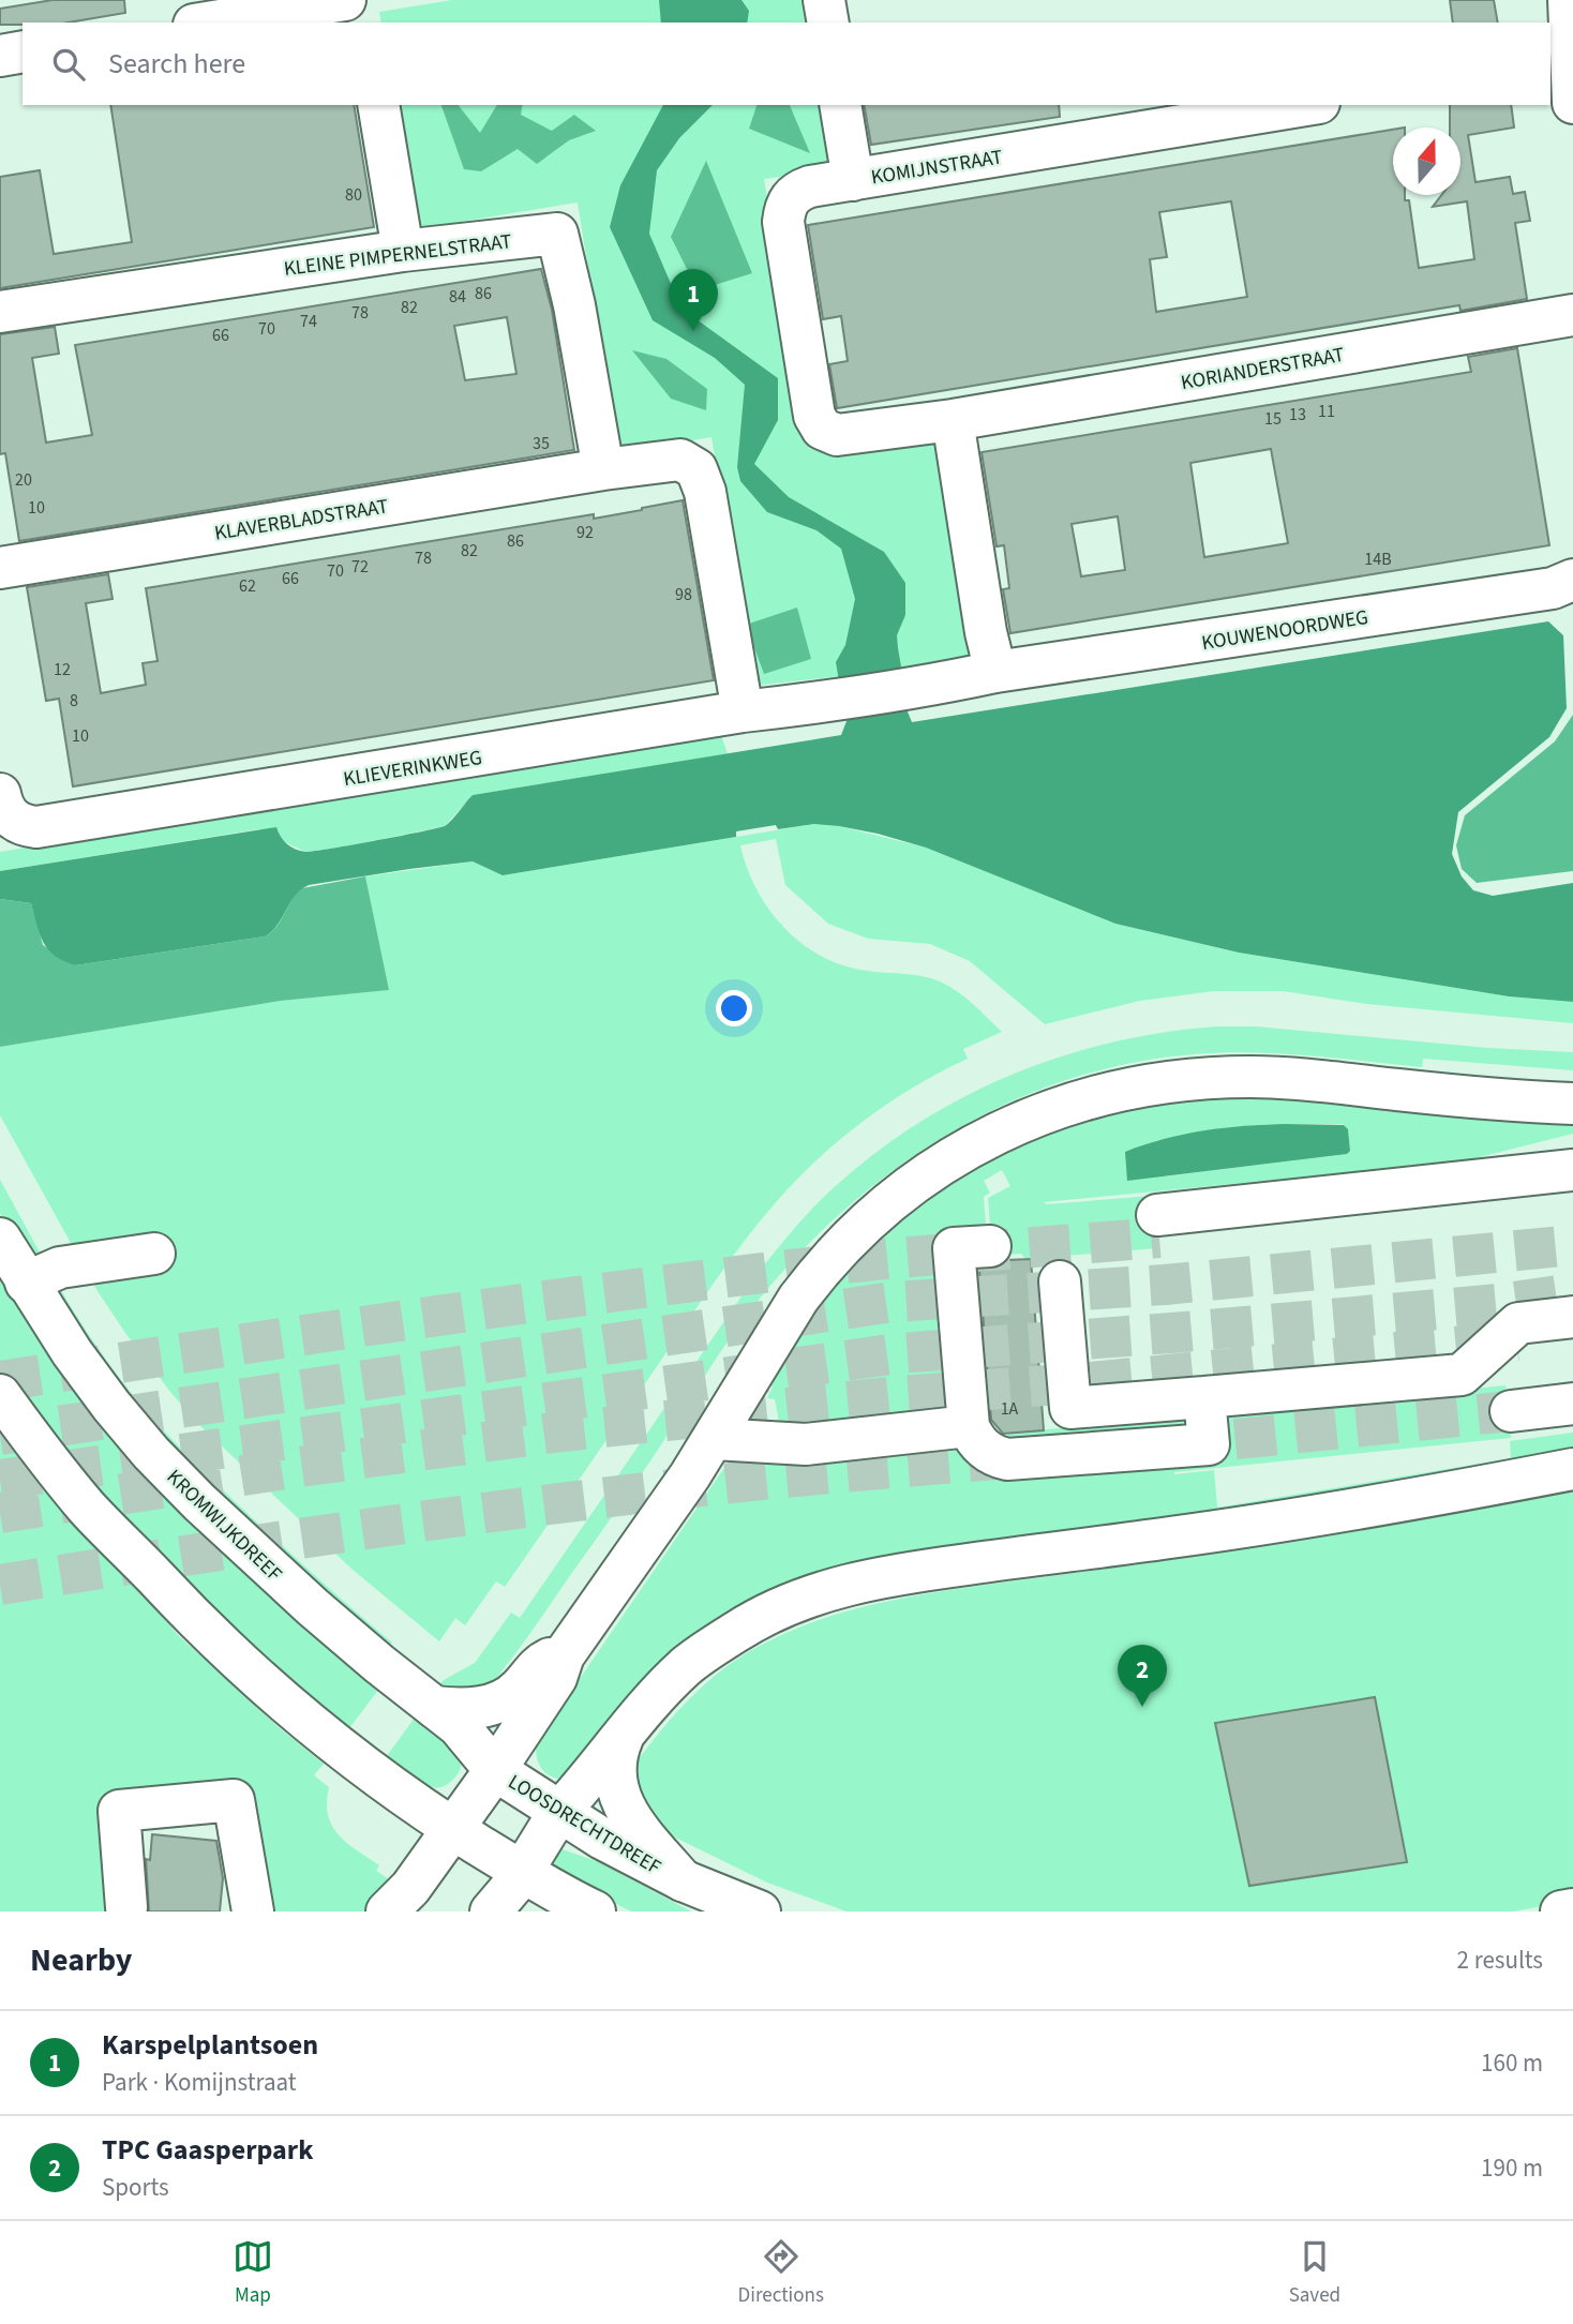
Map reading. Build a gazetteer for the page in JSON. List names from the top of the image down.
{
  "streets": {
    "main road": [
      "KOMIJNSTRAAT",
      "KLEINE PIMPERNELSTRAAT",
      "KORIANDERSTRAAT",
      "KLAVERBLADSTRAAT",
      "KOUWENOORDWEG",
      "KLIEVERINKWEG",
      "KROMWIJKDREEF",
      "LOOSDRECHTDREEF"
    ]
  },
  "crossings": [
    ["KOMIJNSTRAAT", "KORIANDERSTRAAT"],
    ["KLEINE PIMPERNELSTRAAT", "KLAVERBLADSTRAAT"],
    ["KOUWENOORDWEG", "KLIEVERINKWEG"],
    ["KROMWIJKDREEF", "LOOSDRECHTDREEF"]
  ],
  "house_numbers": [
    "80",
    "86",
    "84",
    "82",
    "78",
    "74",
    "70",
    "66",
    "11",
    "13",
    "15",
    "35",
    "20",
    "10",
    "92",
    "86",
    "82",
    "78",
    "14B",
    "72",
    "70",
    "66",
    "62",
    "98",
    "12",
    "8",
    "10",
    "1A"
  ],
  "north": "top",
  "page": {
    "search": "Search here",
    "pins": ["1", "2"],
    "heading": ["Nearby", "2 results"],
    "list": [
      {
        "mark": "1",
        "name": "Karspelplantsoen",
        "note": "Park · Komijnstraat",
        "value": "160 m"
      },
      {
        "mark": "2",
        "name": "TPC Gaasperpark",
        "note": "Sports",
        "value": "190 m"
      }
    ],
    "nav": ["Map", "Directions", "Saved"]
  }
}
